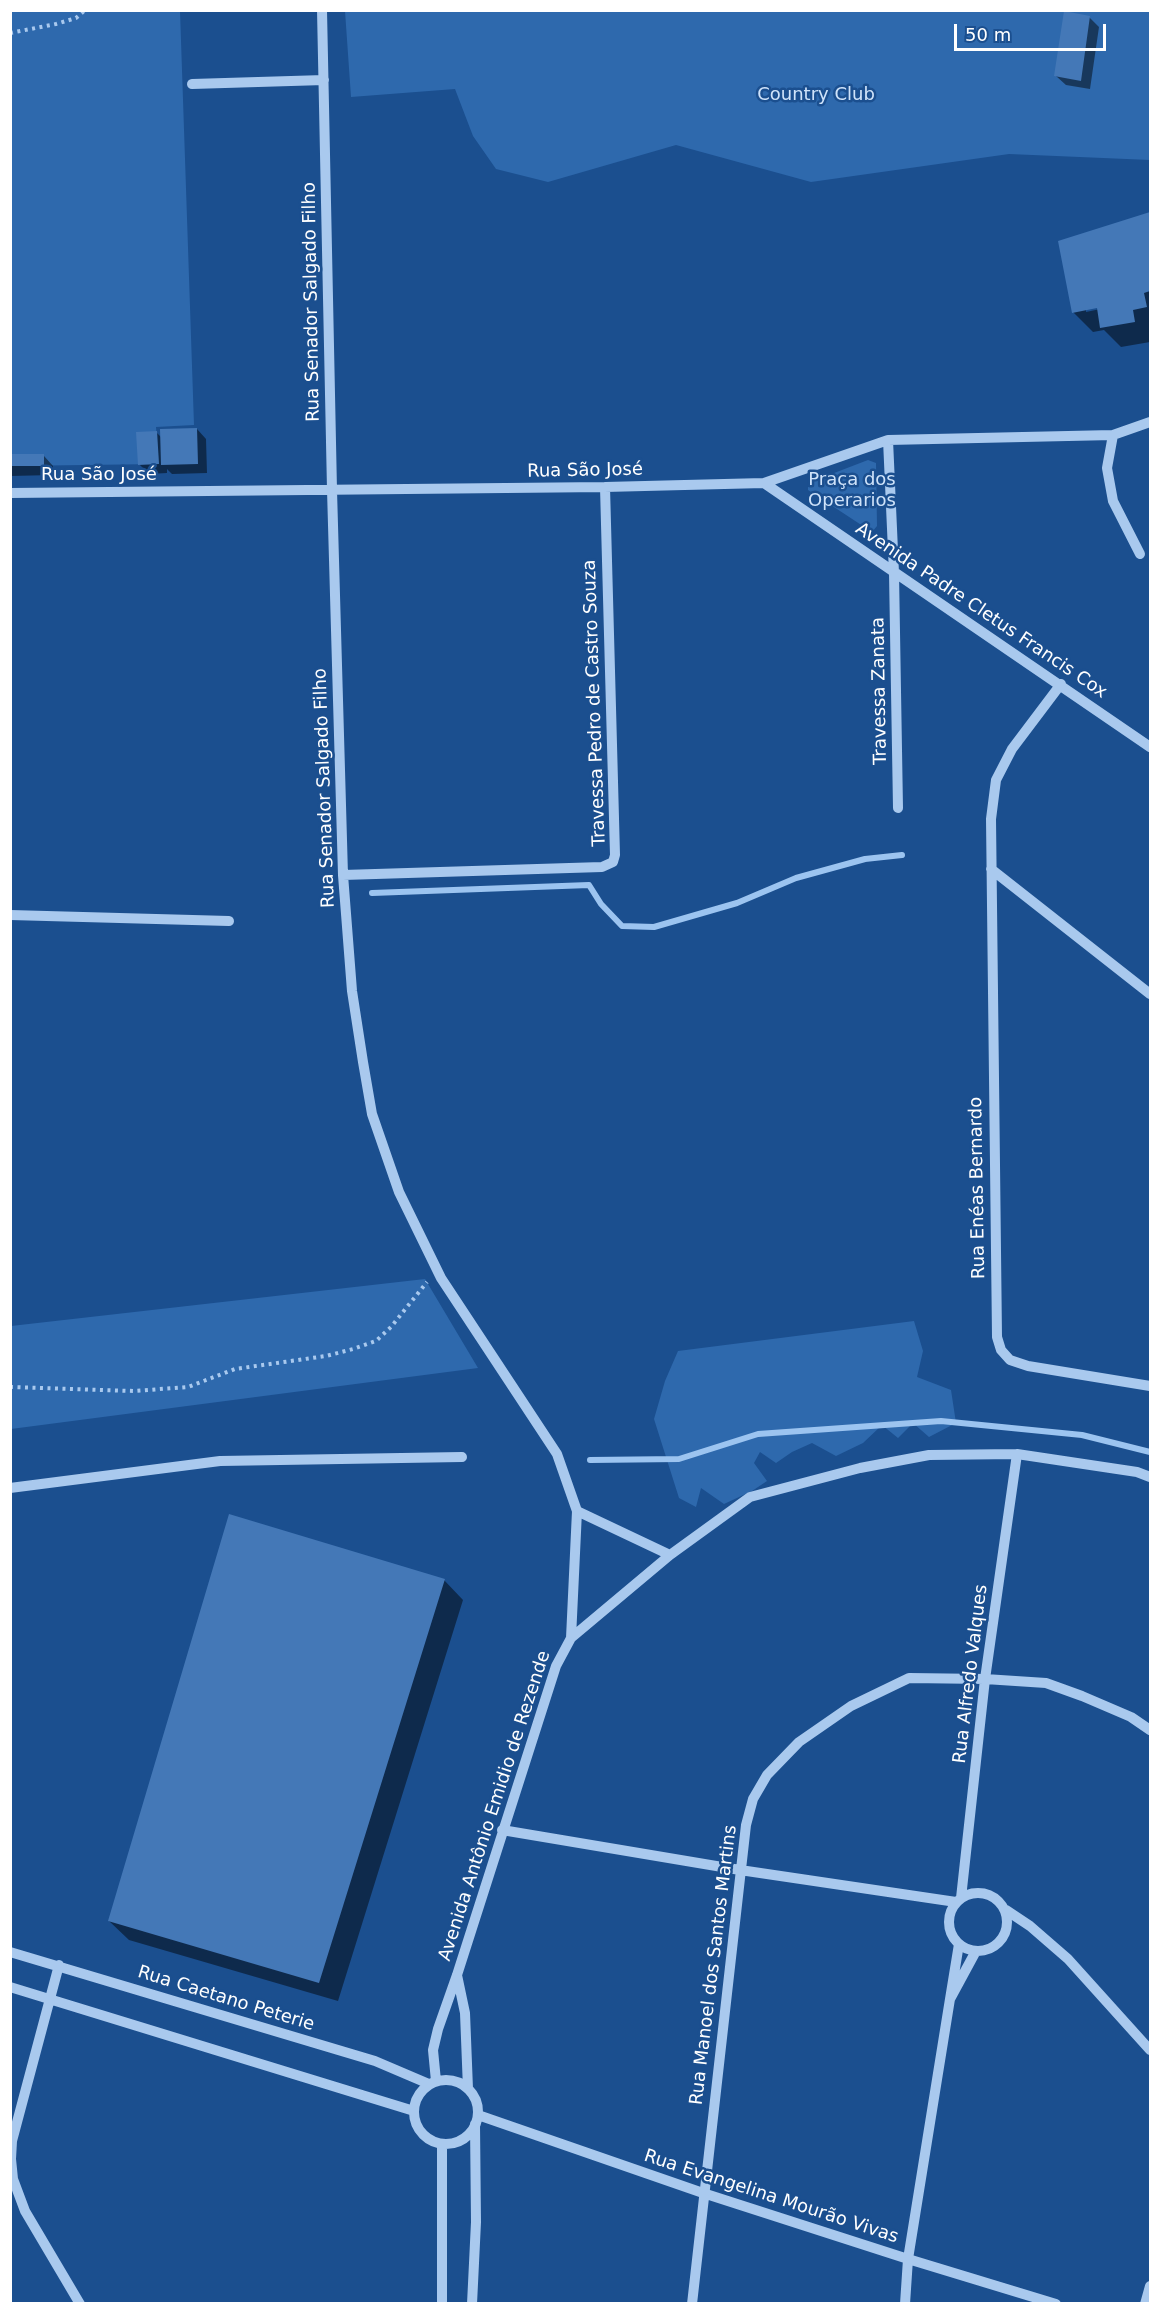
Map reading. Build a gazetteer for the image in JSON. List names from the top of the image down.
{
  "streets": {
    "street": [
      "Rua Senador Salgado Filho",
      "Rua São José",
      "Avenida Padre Cletus Francis Cox",
      "Travessa Zanata",
      "Travessa Pedro de Castro Souza",
      "Rua Enéas Bernardo",
      "Rua Alfredo Valques",
      "Avenida Antônio Emidio de Rezende",
      "Rua Manoel dos Santos Martins",
      "Rua Caetano Peterie",
      "Rua Evangelina Mourão Vivas"
    ]
  },
  "crossings": [
    ["Rua Senador Salgado Filho", "Rua São José"],
    ["Rua Senador Salgado Filho", "Travessa Pedro de Castro Souza"],
    ["Rua São José", "Avenida Padre Cletus Francis Cox"],
    ["Rua São José", "Travessa Pedro de Castro Souza"],
    ["Avenida Padre Cletus Francis Cox", "Travessa Zanata"],
    ["Avenida Padre Cletus Francis Cox", "Rua Enéas Bernardo"],
    ["Rua Alfredo Valques", "Avenida Antônio Emidio de Rezende"],
    ["Rua Alfredo Valques", "Rua Manoel dos Santos Martins"],
    ["Avenida Antônio Emidio de Rezende", "Rua Caetano Peterie"],
    ["Avenida Antônio Emidio de Rezende", "Rua Evangelina Mourão Vivas"],
    ["Rua Manoel dos Santos Martins", "Rua Evangelina Mourão Vivas"],
    ["Rua Caetano Peterie", "Rua Evangelina Mourão Vivas"]
  ],
  "parks": ["Country Club", "Praça dos Operarios"],
  "scale_bar": "50 m"
}
